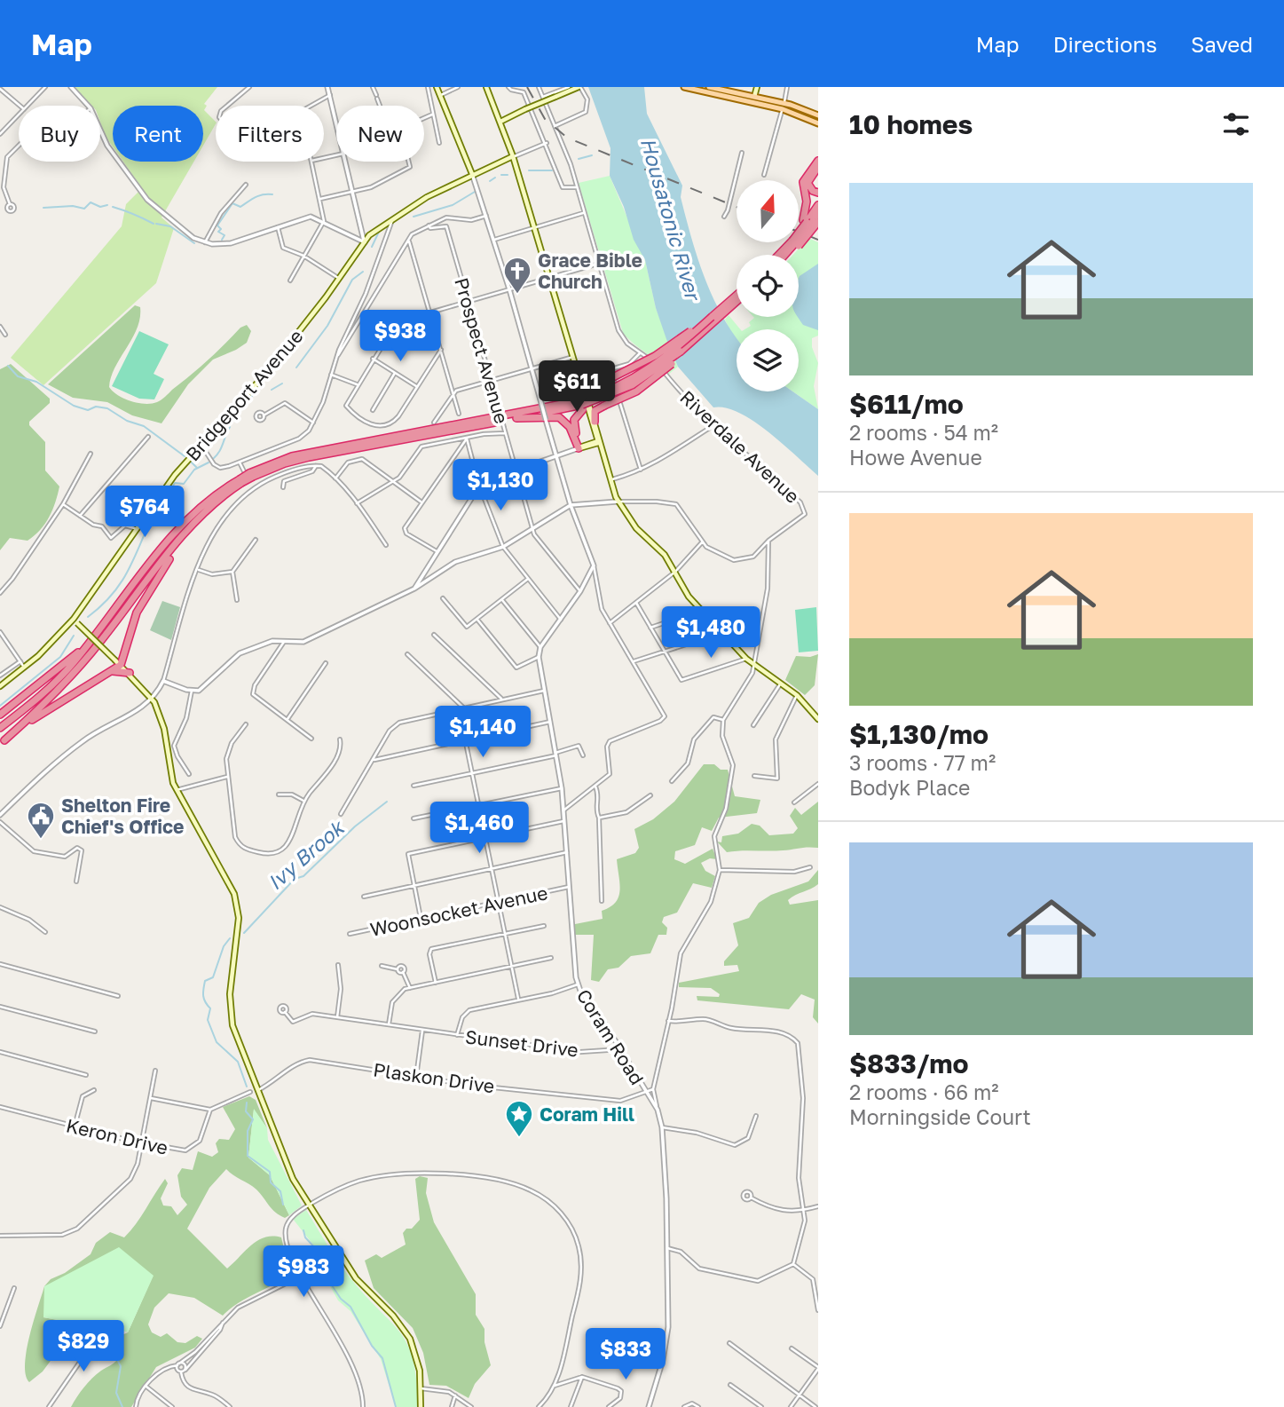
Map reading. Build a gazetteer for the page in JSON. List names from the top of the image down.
{
  "streets": {
    "main road": ["Bridgeport Avenue"],
    "street": [
      "Prospect Avenue",
      "Riverdale Avenue",
      "Woonsocket Avenue",
      "Coram Road",
      "Sunset Drive",
      "Plaskon Drive",
      "Keron Drive"
    ]
  },
  "crossings": [
    ["Woonsocket Avenue", "Coram Road"],
    ["Coram Road", "Sunset Drive"],
    ["Coram Road", "Plaskon Drive"]
  ],
  "water": ["Housatonic River", "Ivy Brook"],
  "places": {
    "church": ["Grace Bible Church"],
    "public building": ["Shelton Fire Chief's Office"],
    "place": ["Coram Hill"]
  },
  "north": "top",
  "page": {
    "header": "Map",
    "nav": ["Map", "Directions", "Saved"],
    "heading": "10 homes",
    "chip": [
      "Buy",
      "Rent",
      "Filters",
      "New"
    ],
    "list": [
      {
        "name": "$611/mo",
        "note": "2 rooms · 54 m² · Howe Avenue"
      },
      {
        "name": "$1,130/mo",
        "note": "3 rooms · 77 m² · Bodyk Place"
      },
      {
        "name": "$833/mo",
        "note": "2 rooms · 66 m² · Morningside Court"
      }
    ],
    "price": [
      "$938",
      "$611",
      "$1,130",
      "$764",
      "$1,480",
      "$1,140",
      "$1,460",
      "$983",
      "$829",
      "$833"
    ]
  }
}
